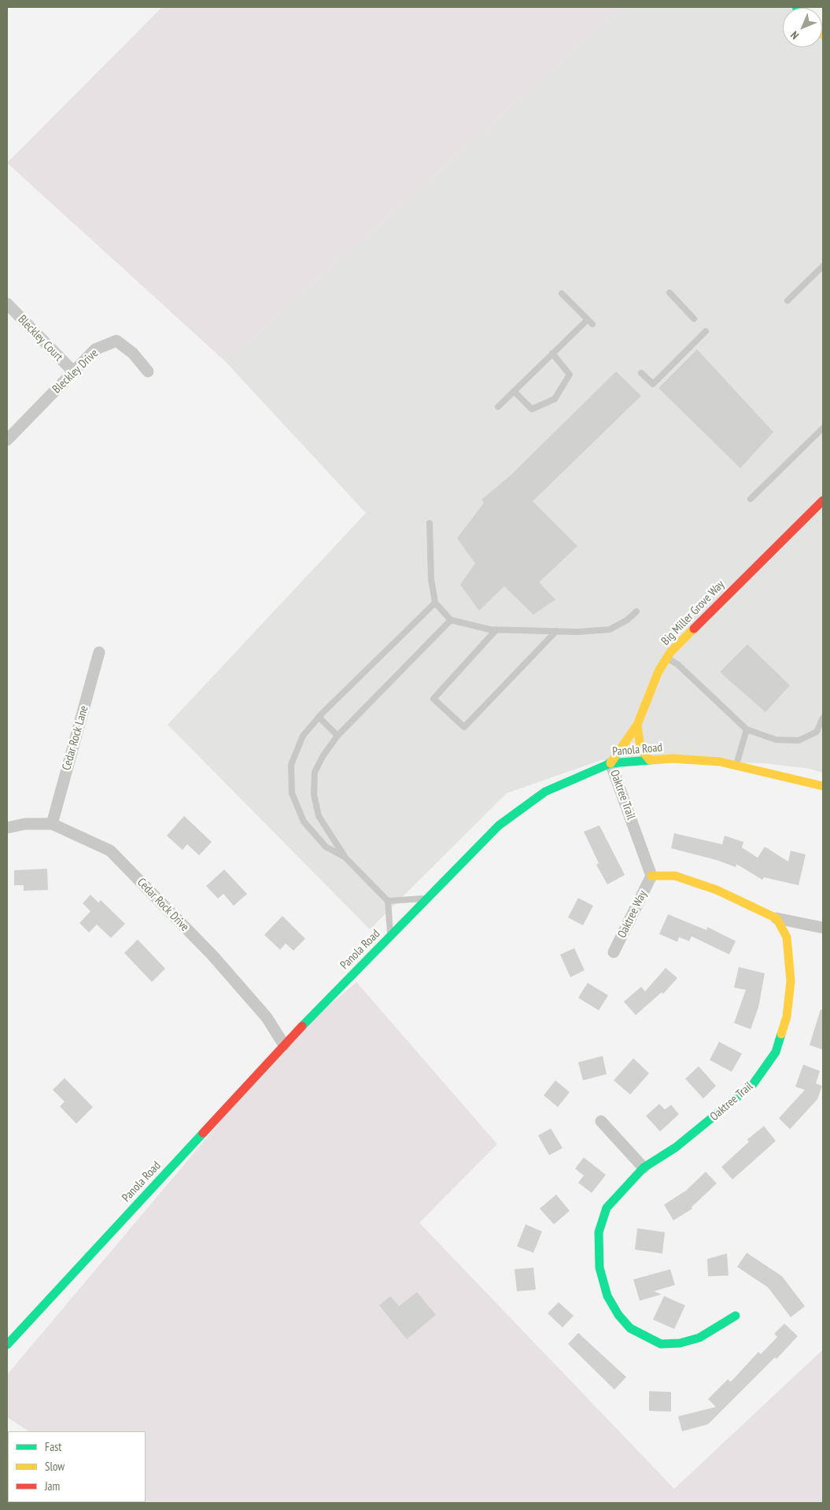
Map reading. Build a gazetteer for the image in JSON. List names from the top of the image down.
{
  "streets": {
    "street": [
      "Bleckley Court",
      "Bleckley Drive",
      "Big Miller Grove Way",
      "Cedar Rock Lane",
      "Panola Road",
      "Oaktree Trail",
      "Cedar Rock Drive",
      "Oaktree Way"
    ]
  },
  "crossings": [
    ["Bleckley Court", "Bleckley Drive"],
    ["Big Miller Grove Way", "Panola Road"],
    ["Big Miller Grove Way", "Oaktree Trail"],
    ["Cedar Rock Lane", "Cedar Rock Drive"],
    ["Panola Road", "Oaktree Trail"],
    ["Panola Road", "Cedar Rock Drive"],
    ["Oaktree Trail", "Oaktree Way"]
  ],
  "legend": ["Fast", "Slow", "Jam"],
  "north": "bottom left"
}
